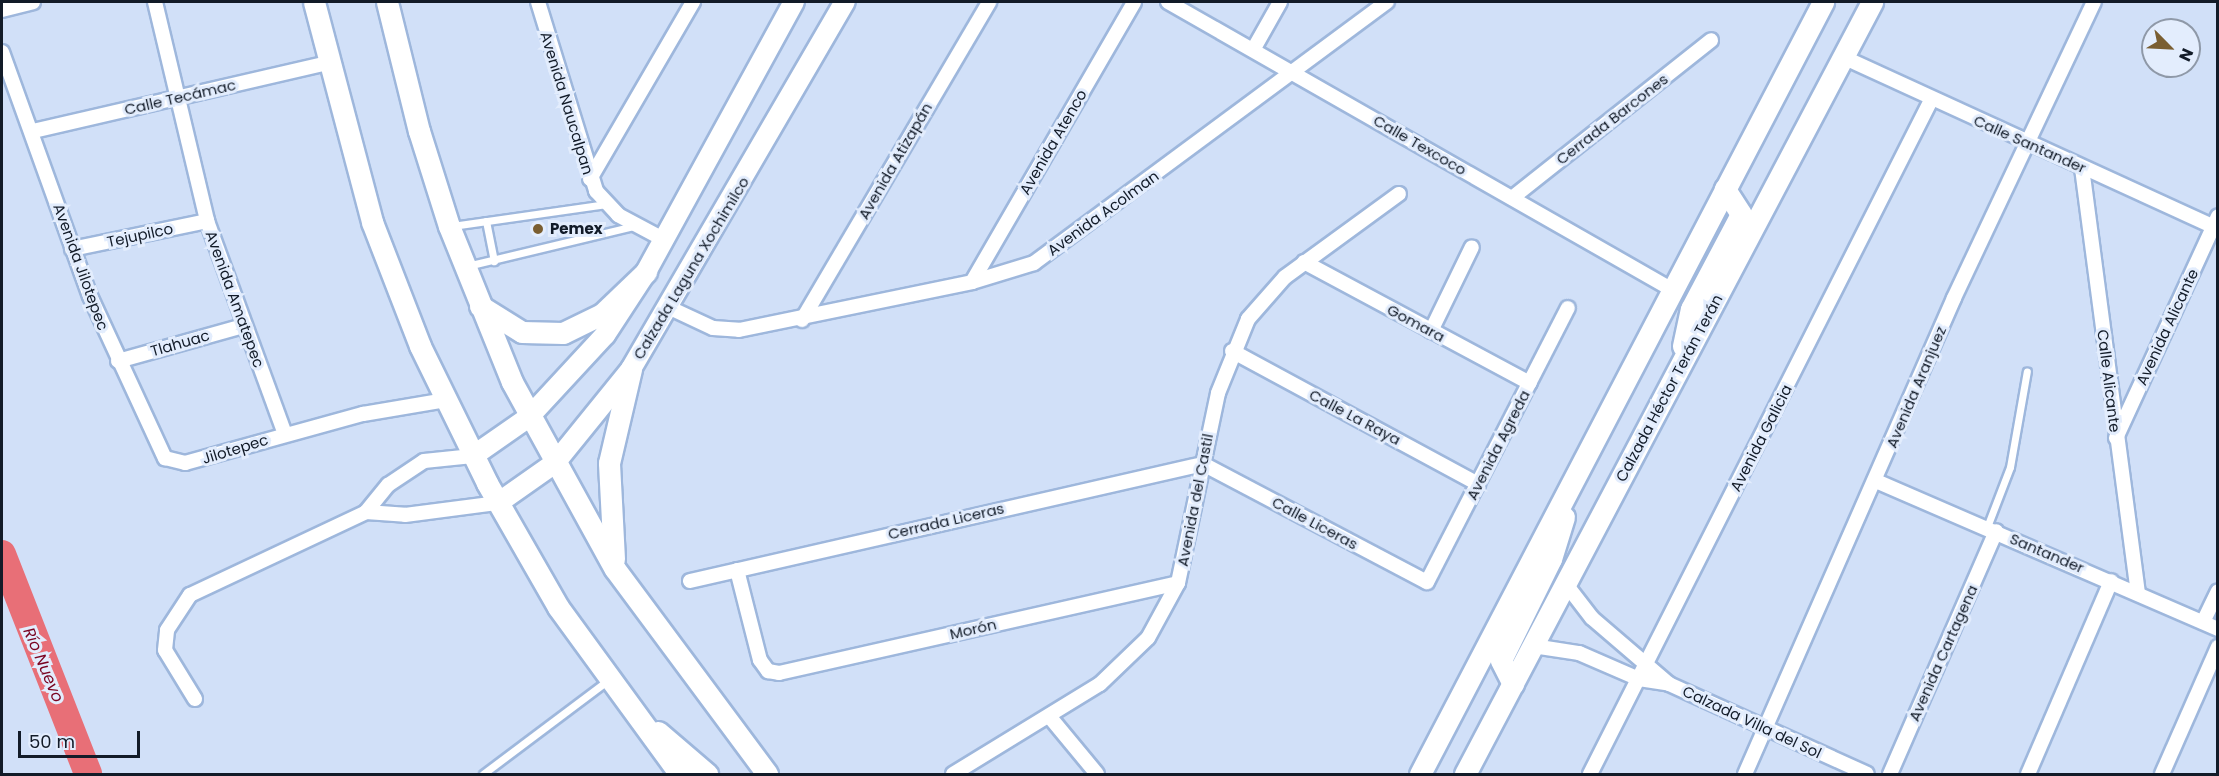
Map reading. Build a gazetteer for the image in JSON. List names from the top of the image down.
{
  "streets": {
    "main road": ["Calzada Laguna Xochimilco", "Calzada Héctor Terán Terán"],
    "street": [
      "Calle Tecámac",
      "Avenida Naucalpan",
      "Cerrada Barcones",
      "Avenida Atenco",
      "Calle Santander",
      "Calle Texcoco",
      "Avenida Atizapán",
      "Avenida Acolman",
      "Tejupilco",
      "Avenida Jilotepec",
      "Avenida Amatepec",
      "Gomara",
      "Avenida Alicante",
      "Tlahuac",
      "Calle Alicante",
      "Avenida Aranjuez",
      "Calle La Raya",
      "Avenida Galicia",
      "Avenida Agreda",
      "Jilotepec",
      "Avenida del Castil",
      "Cerrada Liceras",
      "Calle Liceras",
      "Santander",
      "Morón",
      "Avenida Cartagena",
      "Calzada Villa del Sol"
    ]
  },
  "crossings": [
    ["Calle Tecámac", "Avenida Jilotepec"],
    ["Calle Tecámac", "Avenida Amatepec"],
    ["Cerrada Barcones", "Calle Texcoco"],
    ["Avenida Atenco", "Avenida Acolman"],
    ["Calle Santander", "Avenida Alicante"],
    ["Calle Santander", "Calle Alicante"],
    ["Calle Santander", "Avenida Aranjuez"],
    ["Calle Santander", "Calzada Héctor Terán Terán"],
    ["Calle Santander", "Avenida Galicia"],
    ["Calle Texcoco", "Avenida Acolman"],
    ["Avenida Atizapán", "Avenida Acolman"],
    ["Avenida Acolman", "Calzada Laguna Xochimilco"],
    ["Tejupilco", "Avenida Jilotepec"],
    ["Tejupilco", "Avenida Amatepec"],
    ["Avenida Jilotepec", "Tlahuac"],
    ["Avenida Jilotepec", "Jilotepec"],
    ["Avenida Amatepec", "Tlahuac"],
    ["Avenida Amatepec", "Jilotepec"],
    ["Gomara", "Avenida Agreda"],
    ["Gomara", "Avenida del Castil"],
    ["Avenida Alicante", "Calle Alicante"],
    ["Calle Alicante", "Santander"],
    ["Avenida Aranjuez", "Santander"],
    ["Avenida Aranjuez", "Calzada Villa del Sol"],
    ["Calzada Héctor Terán Terán", "Calzada Villa del Sol"],
    ["Calle La Raya", "Avenida Agreda"],
    ["Calle La Raya", "Avenida del Castil"],
    ["Avenida Galicia", "Calzada Villa del Sol"],
    ["Avenida Agreda", "Calle Liceras"],
    ["Avenida del Castil", "Cerrada Liceras"],
    ["Avenida del Castil", "Calle Liceras"],
    ["Avenida del Castil", "Morón"],
    ["Cerrada Liceras", "Calle Liceras"],
    ["Cerrada Liceras", "Morón"],
    ["Santander", "Avenida Cartagena"]
  ],
  "water": ["Río Nuevo"],
  "places": ["Pemex"],
  "scale_bar": "50 m",
  "north": "bottom right"
}
